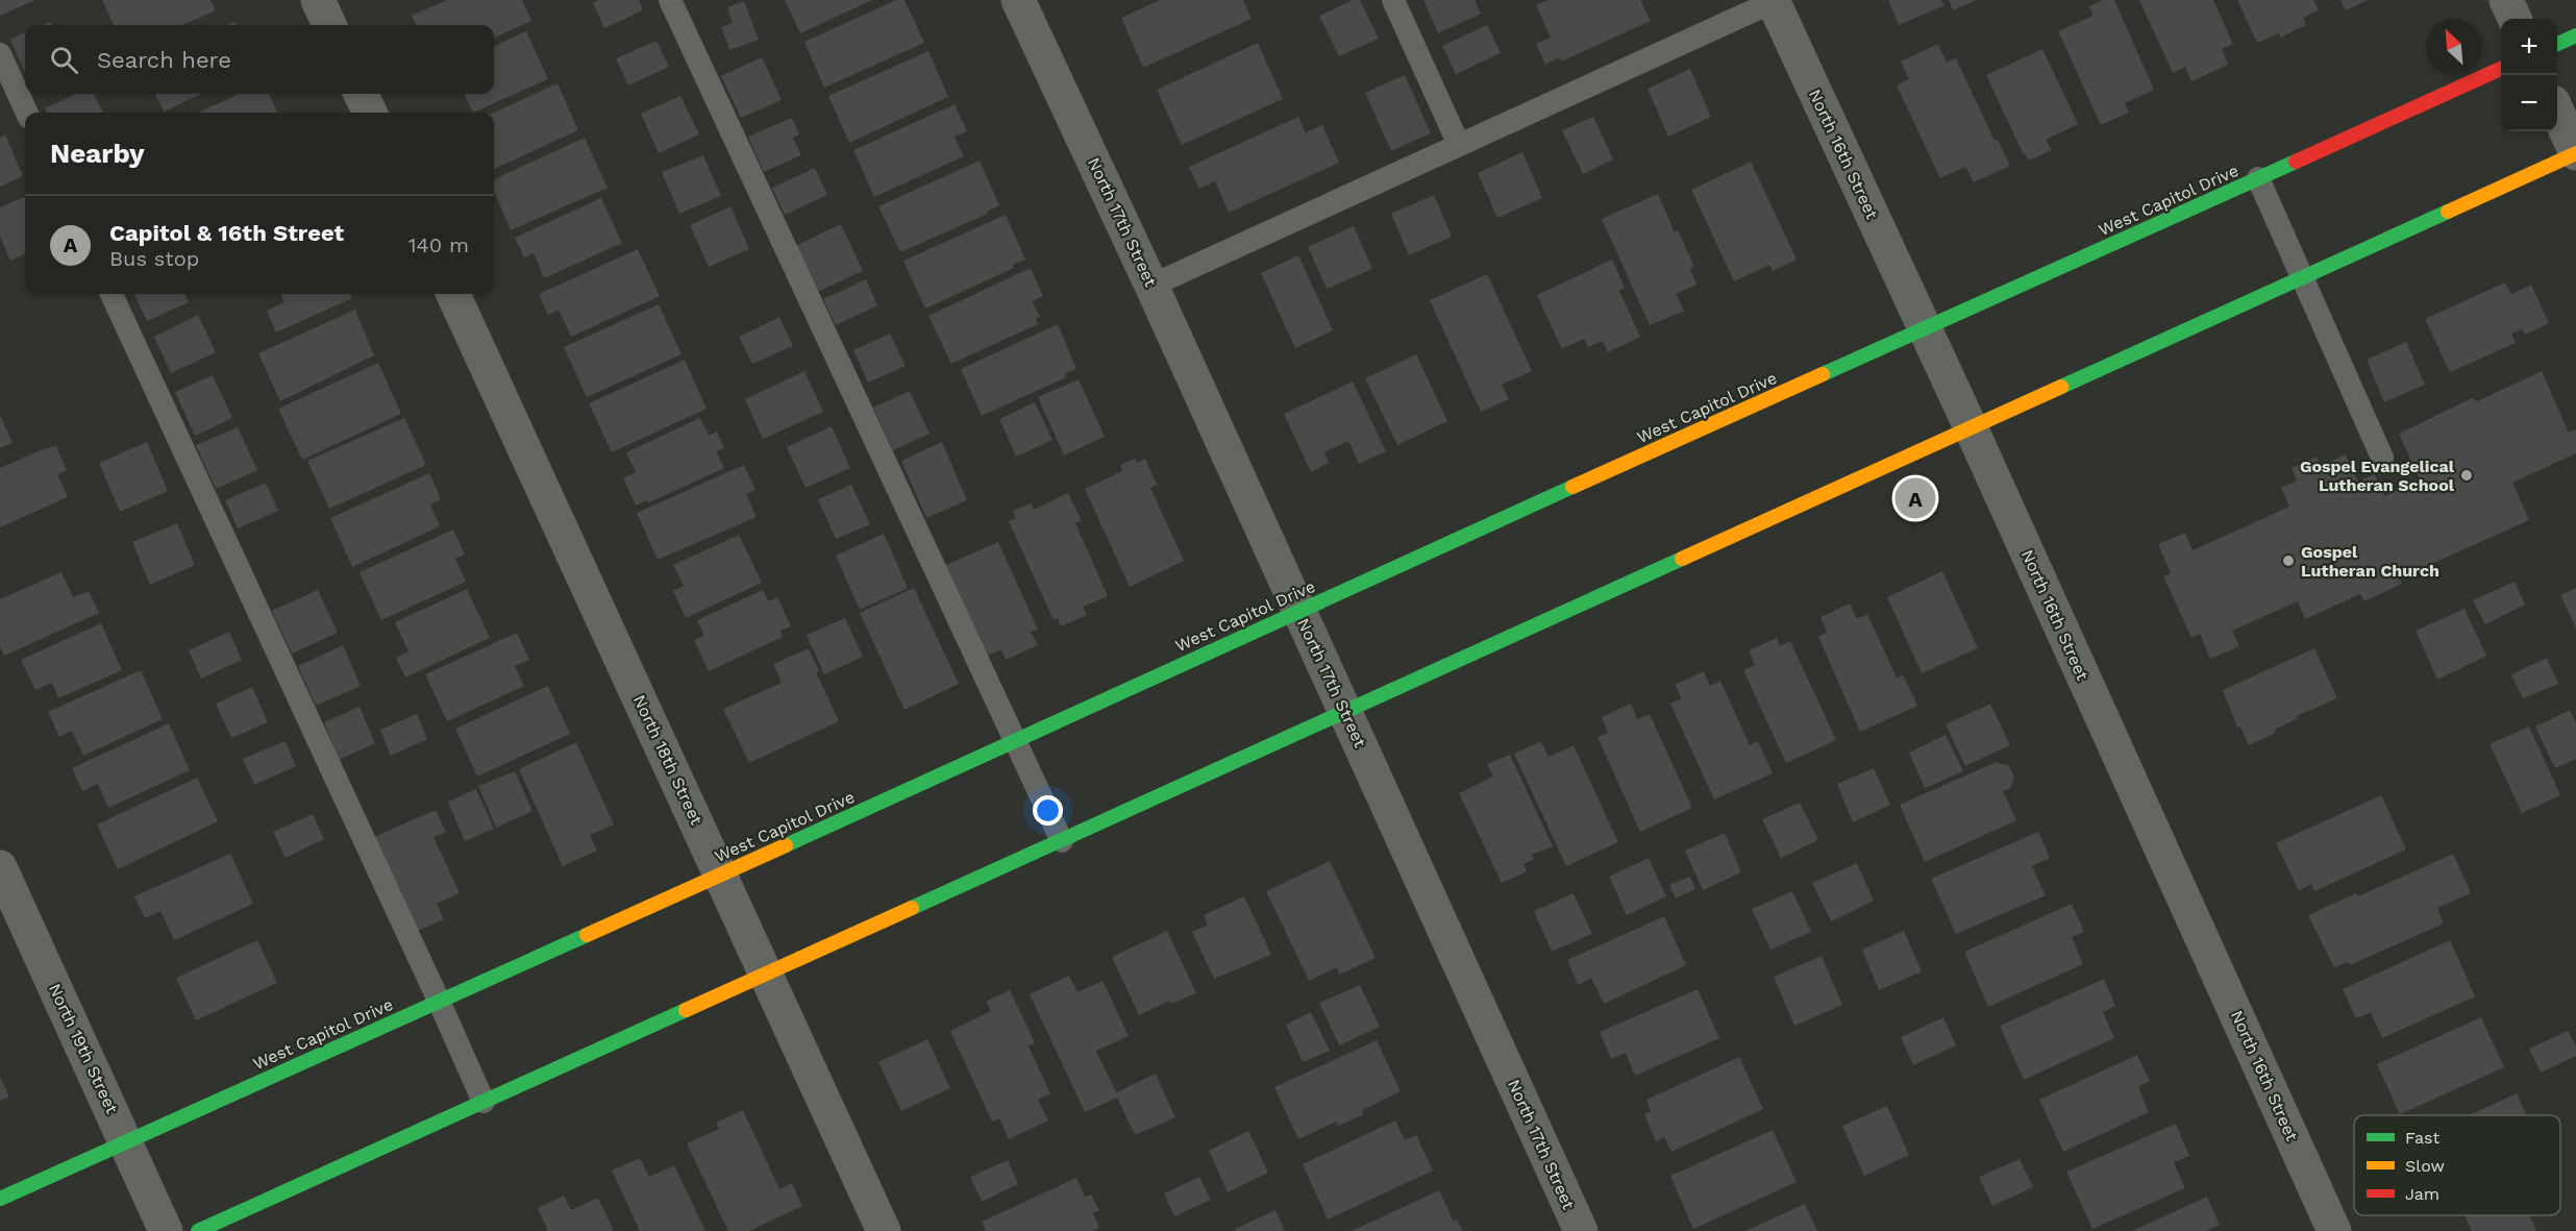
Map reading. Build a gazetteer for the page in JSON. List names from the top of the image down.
{
  "streets": {
    "main road": ["West Capitol Drive"],
    "street": [
      "North 16th Street",
      "North 17th Street",
      "North 18th Street",
      "North 19th Street"
    ]
  },
  "crossings": [
    ["North 16th Street", "West Capitol Drive"],
    ["West Capitol Drive", "North 17th Street"],
    ["West Capitol Drive", "North 18th Street"],
    ["West Capitol Drive", "North 19th Street"]
  ],
  "places": ["Gospel Evangelical Lutheran School", "Gospel Lutheran Church"],
  "legend": ["Fast", "Slow", "Jam"],
  "north": "top left",
  "page": {
    "map_buttons": ["+", "−"],
    "search": "Search here",
    "heading": "Nearby",
    "list": [
      {
        "mark": "A",
        "name": "Capitol & 16th Street",
        "note": "Bus stop",
        "value": "140 m"
      }
    ],
    "pins": "A"
  }
}
